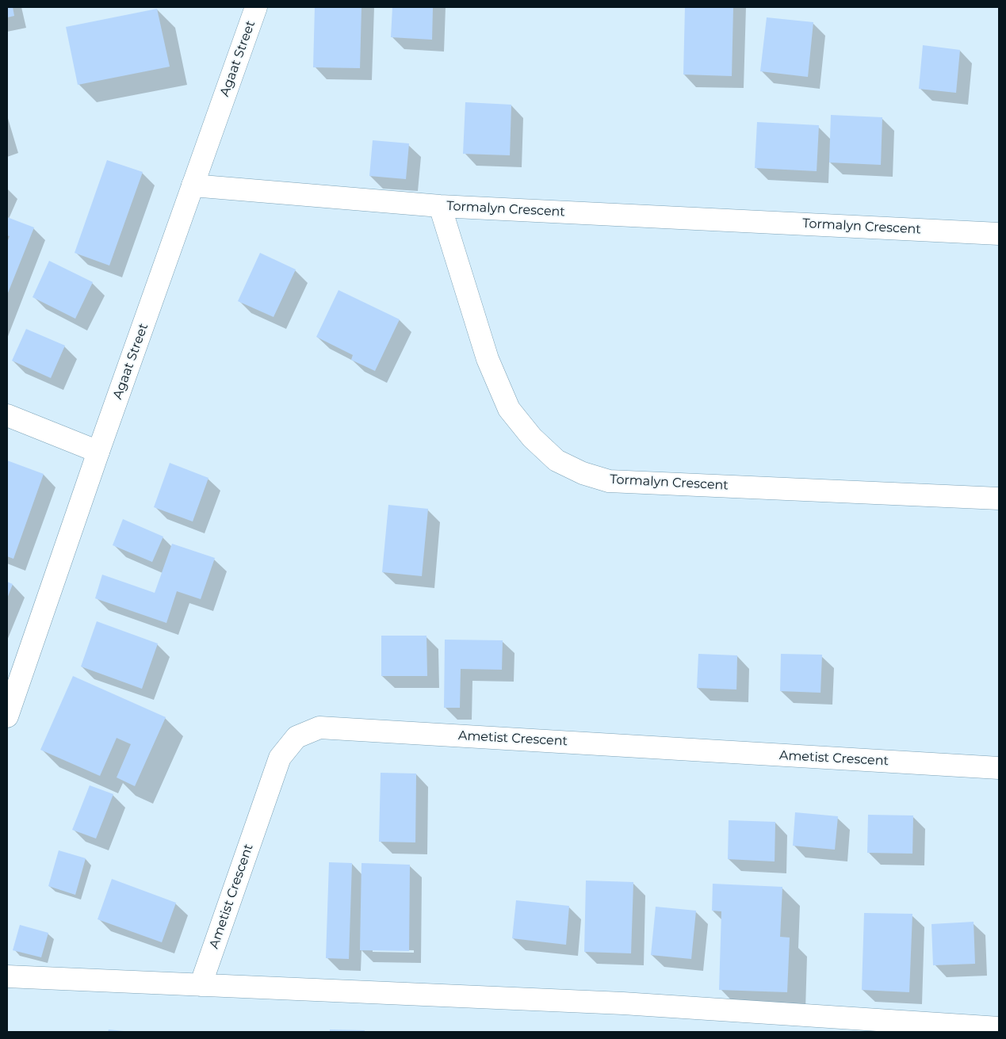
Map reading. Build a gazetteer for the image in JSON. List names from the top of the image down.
{
  "streets": {
    "street": ["Agaat Street", "Tormalyn Crescent", "Ametist Crescent"]
  },
  "crossings": [
    ["Agaat Street", "Tormalyn Crescent"]
  ]
}
